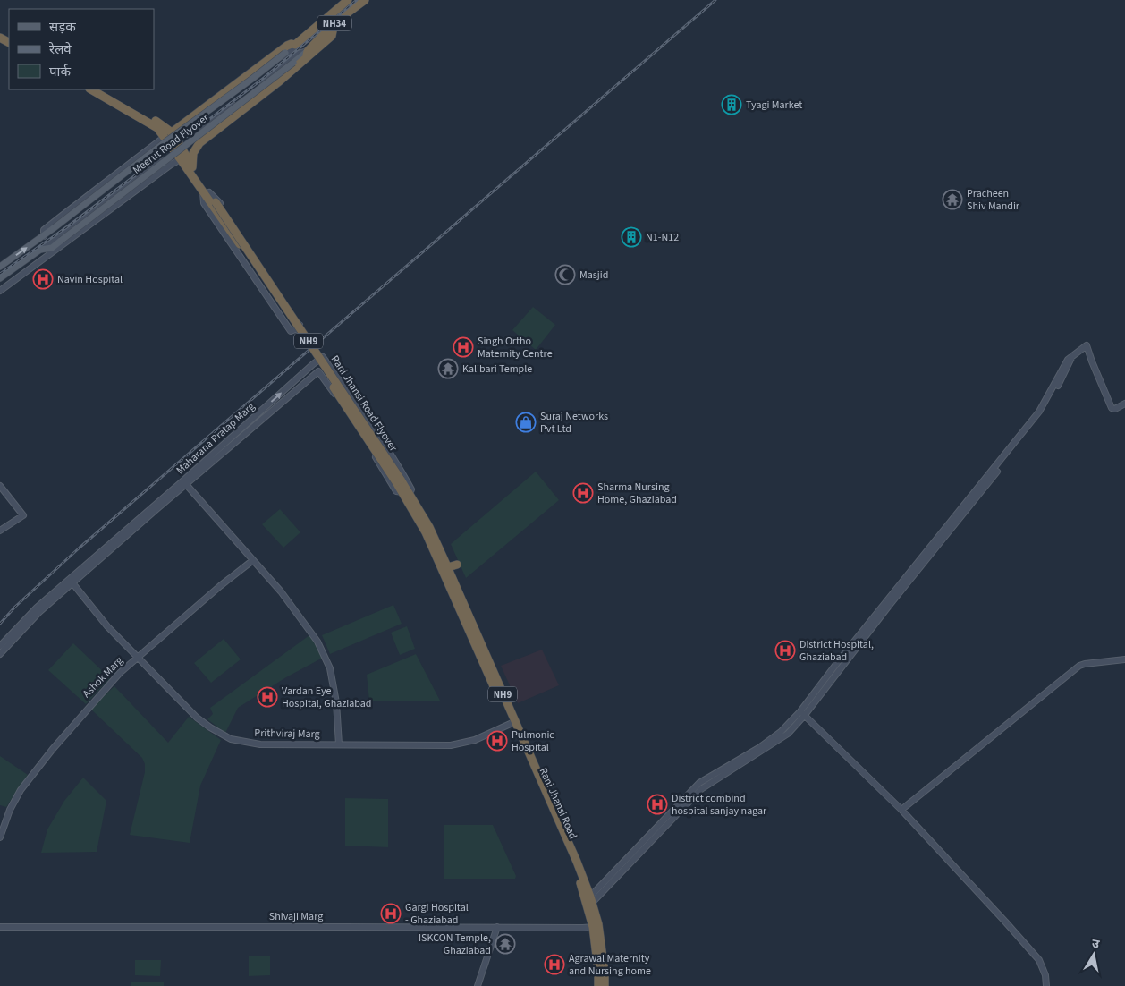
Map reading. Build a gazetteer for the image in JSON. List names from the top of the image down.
{
  "streets": {
    "highway": [
      "NH34",
      "NH9",
      "Rani Jhansi Road Flyover",
      "Rani Jhansi Road"
    ],
    "main road": ["Meerut Road Flyover"],
    "street": [
      "Maharana Pratap Marg",
      "Ashok Marg",
      "Prithviraj Marg",
      "Shivaji Marg"
    ]
  },
  "crossings": [
    ["NH34", "Meerut Road Flyover"],
    ["NH9", "Rani Jhansi Road Flyover"],
    ["Rani Jhansi Road Flyover", "Rani Jhansi Road"],
    ["Maharana Pratap Marg", "Prithviraj Marg"],
    ["Ashok Marg", "Prithviraj Marg"],
    ["Prithviraj Marg", "Rani Jhansi Road"],
    ["Rani Jhansi Road", "Shivaji Marg"]
  ],
  "places": {
    "building": ["Tyagi Market", "N1-N12"],
    "temple": ["Pracheen Shiv Mandir", "Kalibari Temple", "ISKCON Temple, Ghaziabad"],
    "mosque": ["Masjid"],
    "hospital": [
      "Navin Hospital",
      "Singh Ortho Maternity Centre",
      "Sharma Nursing Home, Ghaziabad",
      "District Hospital, Ghaziabad",
      "Vardan Eye Hospital, Ghaziabad",
      "Pulmonic Hospital",
      "District combind hospital sanjay nagar",
      "Gargi Hospital - Ghaziabad",
      "Agrawal Maternity and Nursing home"
    ],
    "shop": ["Suraj Networks Pvt Ltd"]
  },
  "legend": ["सड़क", "रेलवे", "पार्क"],
  "north": "top"
}
